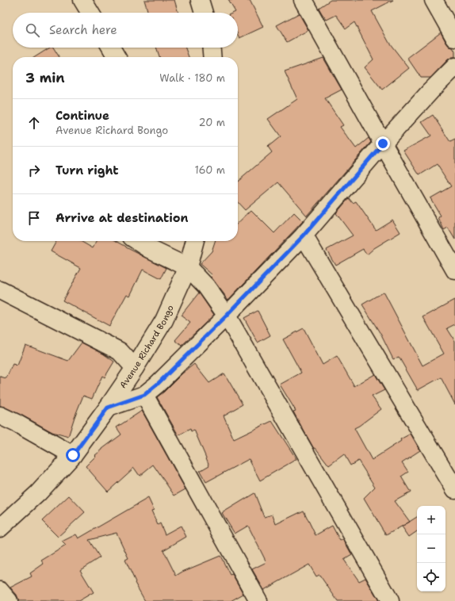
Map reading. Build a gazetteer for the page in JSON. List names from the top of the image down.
{
  "streets": {
    "street": ["Avenue Richard Bongo"]
  },
  "page": {
    "search": "Search here",
    "heading": ["3 min", "Walk · 180 m"],
    "list": [
      ["Continue", "Avenue Richard Bongo", "20 m"],
      ["Turn right", "160 m"],
      "Arrive at destination"
    ],
    "map_buttons": ["+", "−"]
  }
}
